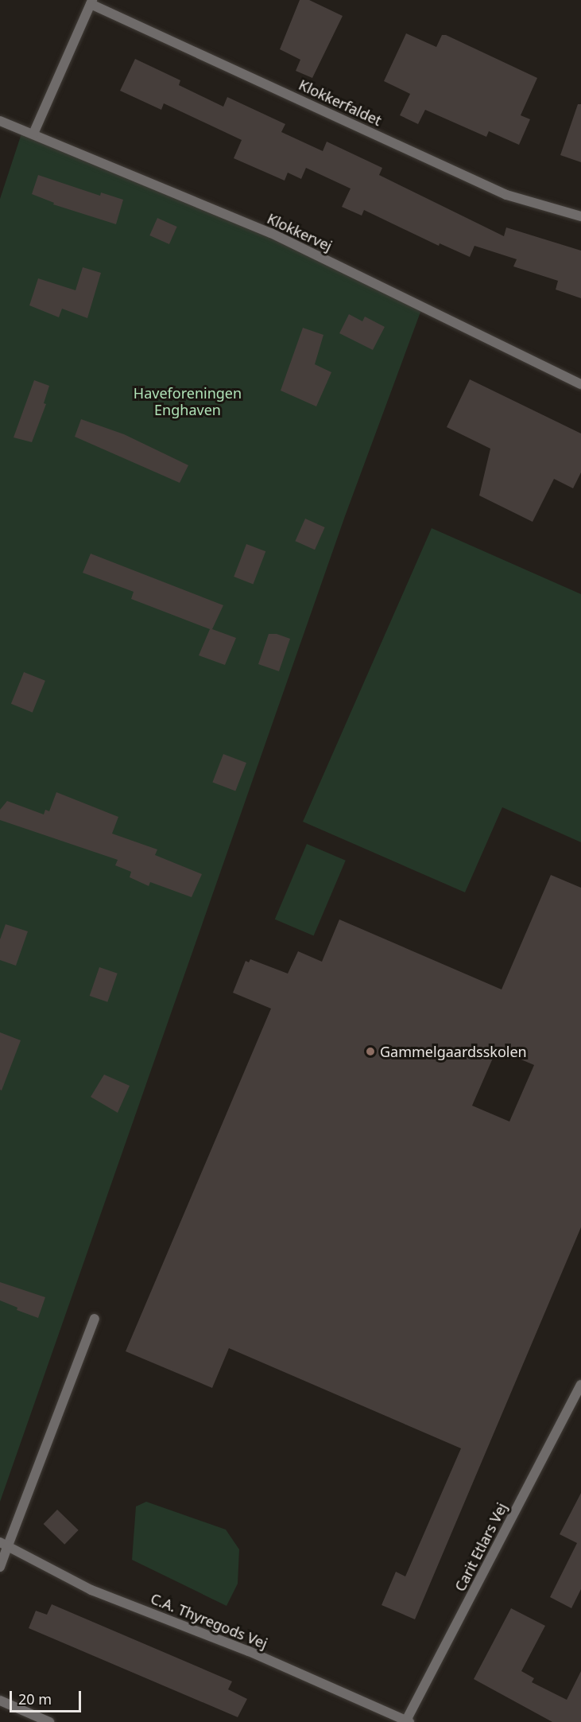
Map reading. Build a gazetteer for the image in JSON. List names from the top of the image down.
{
  "streets": {
    "street": [
      "Klokkerfaldet",
      "Klokkervej",
      "Carit Etlars Vej",
      "C.A. Thyregods Vej"
    ]
  },
  "crossings": [
    ["Klokkerfaldet", "Klokkervej"],
    ["Carit Etlars Vej", "C.A. Thyregods Vej"]
  ],
  "parks": ["Haveforeningen Enghaven"],
  "places": ["Gammelgaardsskolen"],
  "scale_bar": "20 m"
}
